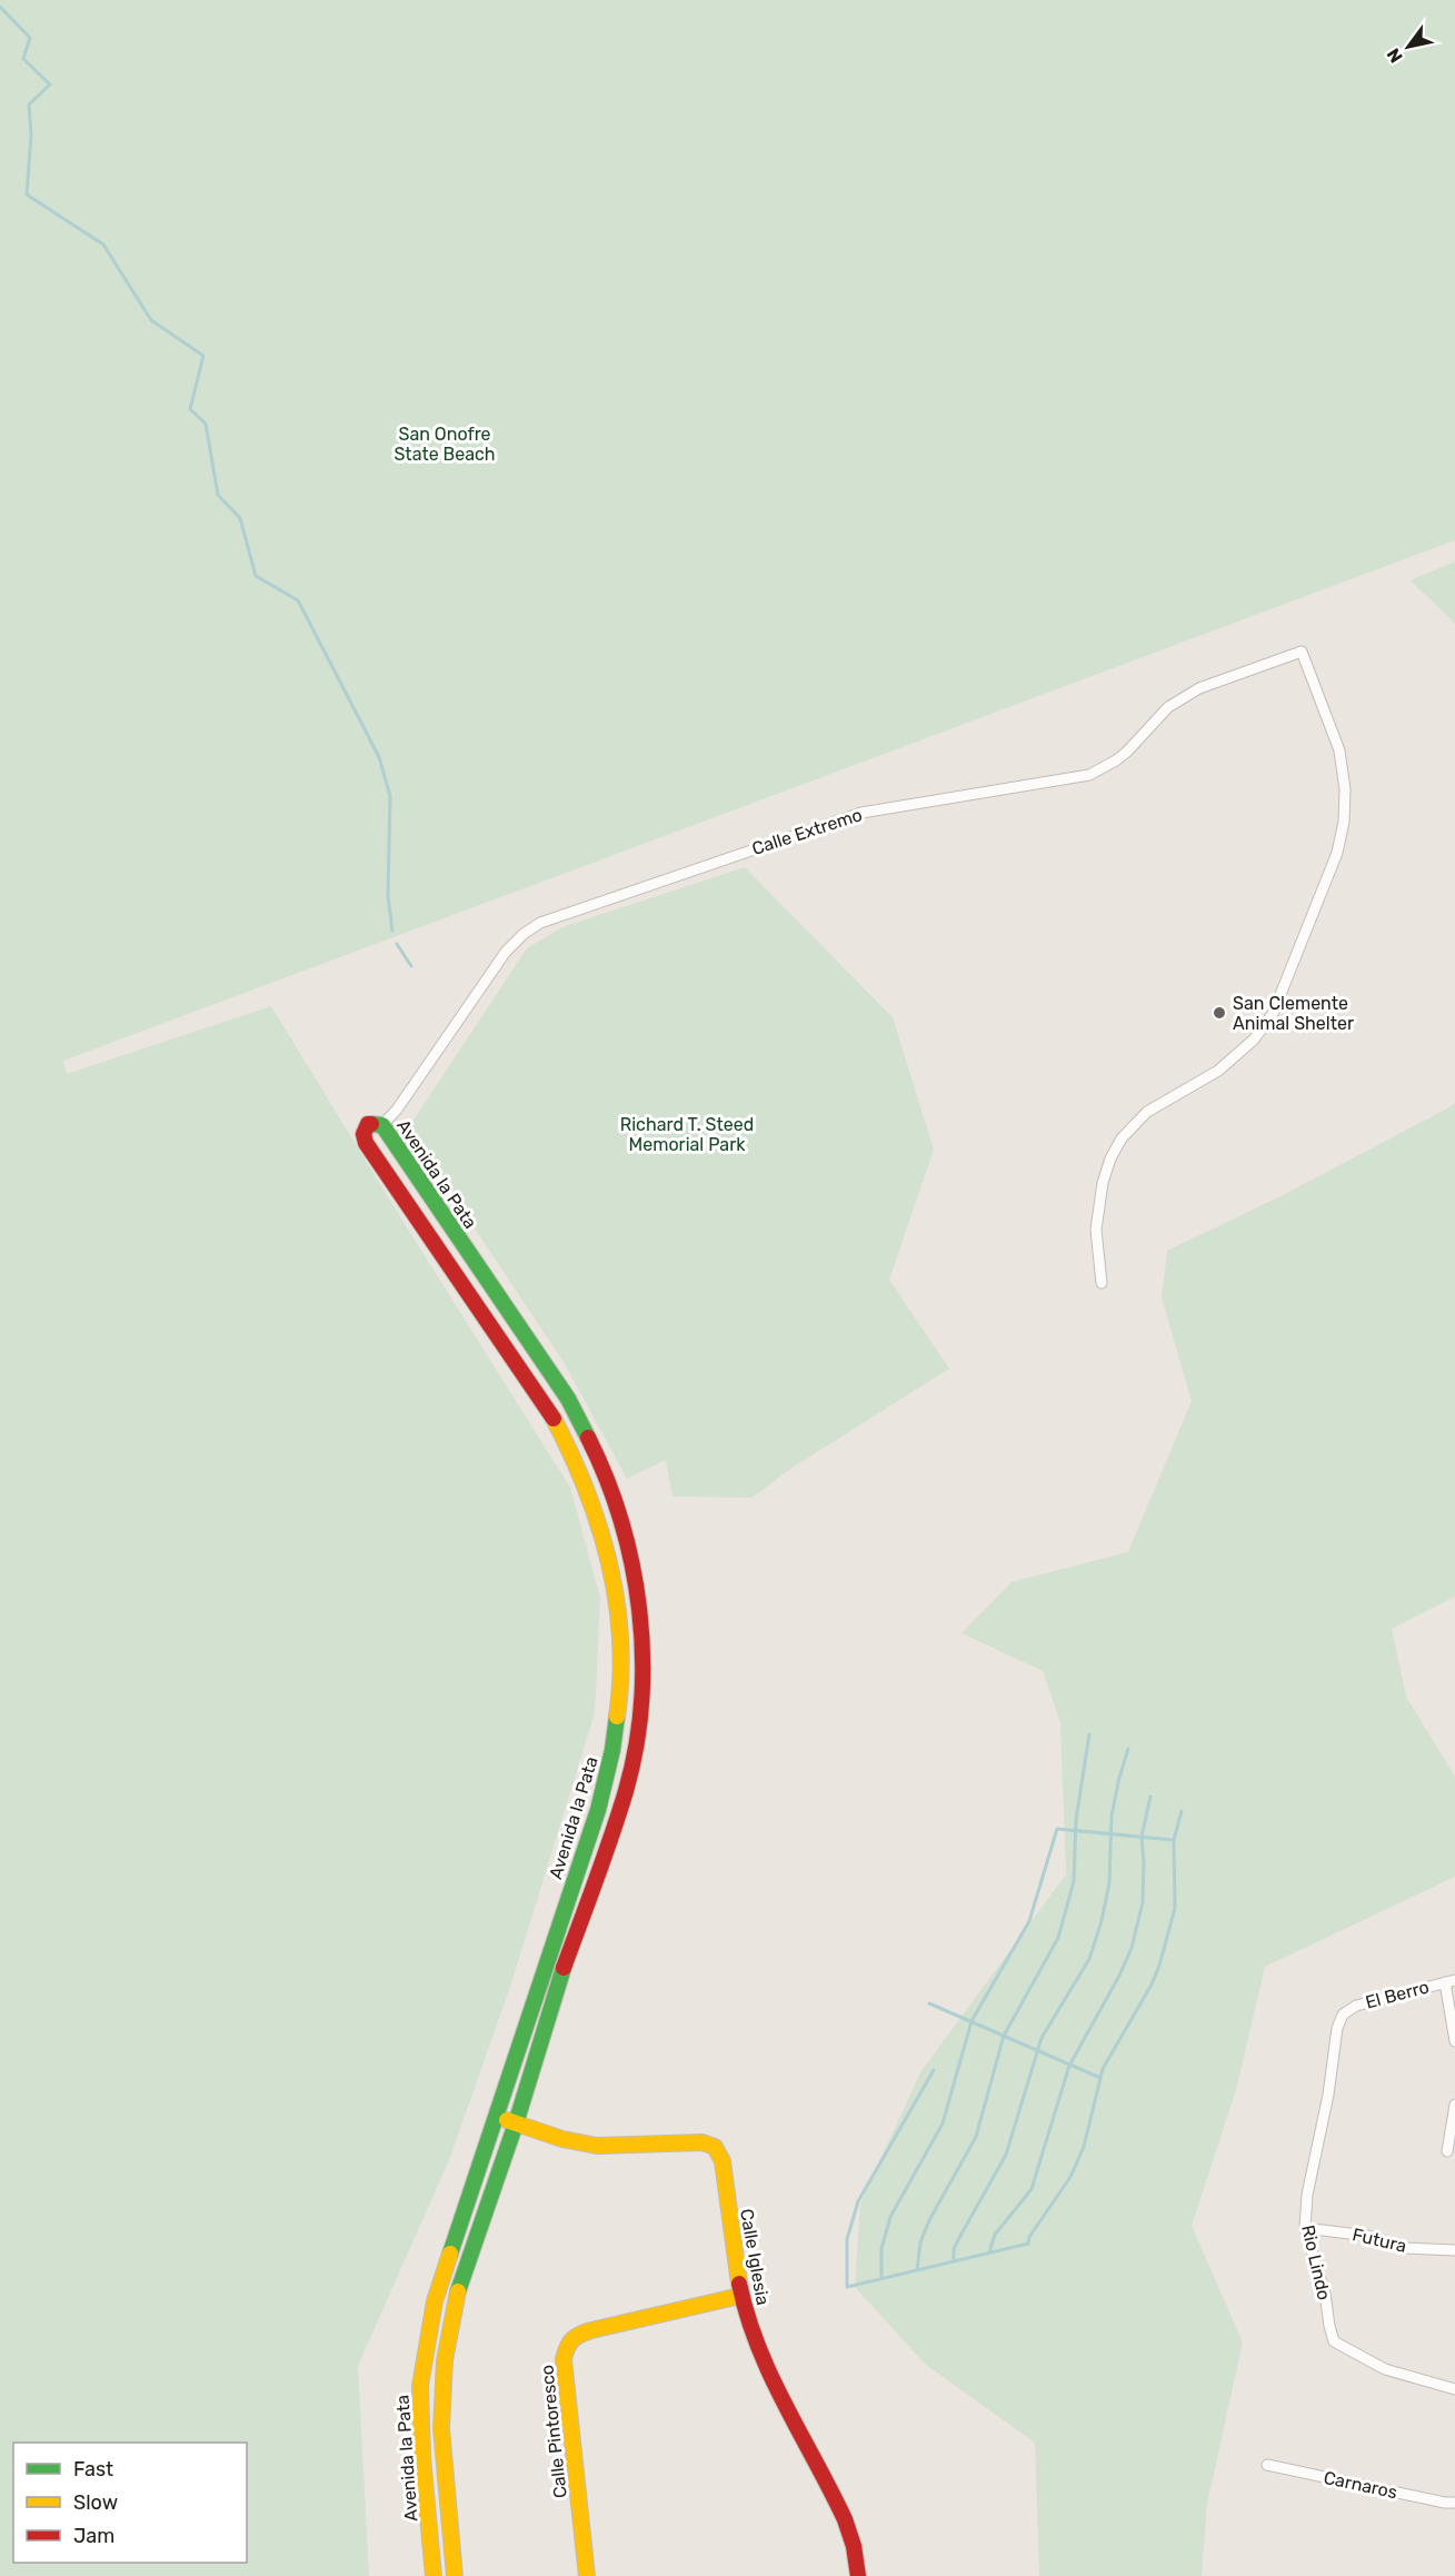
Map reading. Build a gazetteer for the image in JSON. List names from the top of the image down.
{
  "streets": {
    "main road": ["Avenida la Pata", "Calle Iglesia", "Calle Pintoresco"],
    "street": [
      "Calle Extremo",
      "El Berro",
      "Futura",
      "Rio Lindo",
      "Carnaros"
    ]
  },
  "crossings": [
    ["Calle Extremo", "Avenida la Pata"],
    ["Avenida la Pata", "Calle Iglesia"],
    ["El Berro", "Rio Lindo"],
    ["Futura", "Rio Lindo"],
    ["Calle Iglesia", "Calle Pintoresco"]
  ],
  "parks": ["San Onofre State Beach", "Richard T. Steed Memorial Park"],
  "places": ["San Clemente Animal Shelter"],
  "legend": ["Fast", "Slow", "Jam"],
  "north": "bottom left"
}
